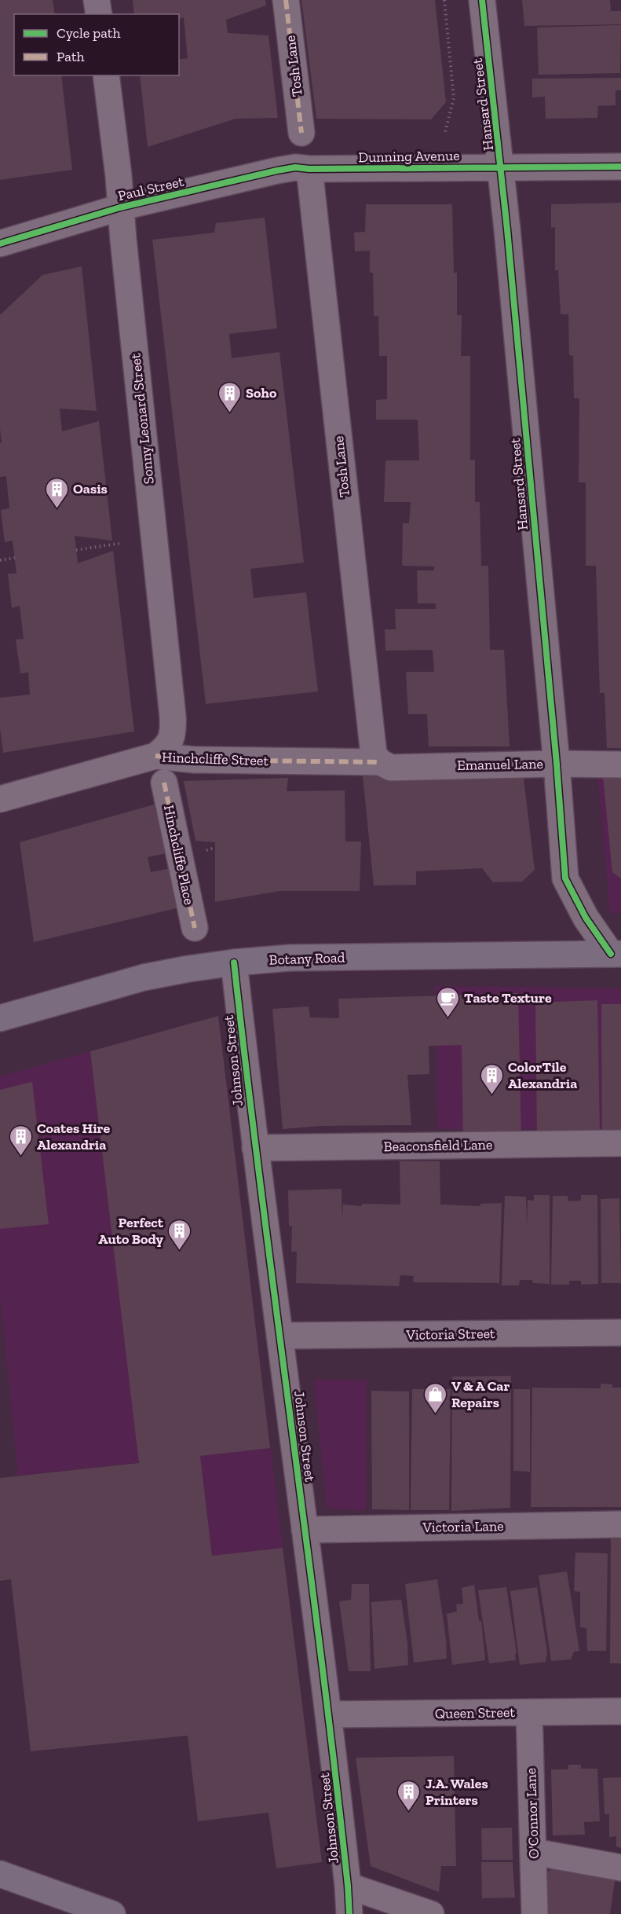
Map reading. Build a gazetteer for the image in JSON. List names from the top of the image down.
{
  "streets": {
    "main road": ["Botany Road"],
    "street": [
      "Tosh Lane",
      "Hansard Street",
      "Dunning Avenue",
      "Paul Street",
      "Sonny Leonard Street",
      "Hinchcliffe Street",
      "Emanuel Lane",
      "Hinchcliffe Place",
      "Johnson Street",
      "Beaconsfield Lane",
      "Victoria Street",
      "Victoria Lane",
      "Queen Street",
      "O'Connor Lane"
    ]
  },
  "crossings": [
    ["Tosh Lane", "Dunning Avenue"],
    ["Tosh Lane", "Paul Street"],
    ["Tosh Lane", "Hinchcliffe Street"],
    ["Tosh Lane", "Emanuel Lane"],
    ["Hansard Street", "Dunning Avenue"],
    ["Hansard Street", "Emanuel Lane"],
    ["Hansard Street", "Botany Road"],
    ["Dunning Avenue", "Paul Street"],
    ["Paul Street", "Sonny Leonard Street"],
    ["Sonny Leonard Street", "Hinchcliffe Street"],
    ["Hinchcliffe Street", "Emanuel Lane"],
    ["Botany Road", "Johnson Street"],
    ["Johnson Street", "Beaconsfield Lane"],
    ["Johnson Street", "Victoria Street"],
    ["Johnson Street", "Victoria Lane"],
    ["Johnson Street", "Queen Street"],
    ["Queen Street", "O'Connor Lane"]
  ],
  "places": {
    "building": [
      "Soho",
      "Oasis",
      "ColorTile Alexandria",
      "Coates Hire Alexandria",
      "Perfect Auto Body",
      "J.A. Wales Printers"
    ],
    "cafe": ["Taste Texture"],
    "shop": ["V & A Car Repairs"]
  },
  "legend": ["Cycle path", "Path"]
}
